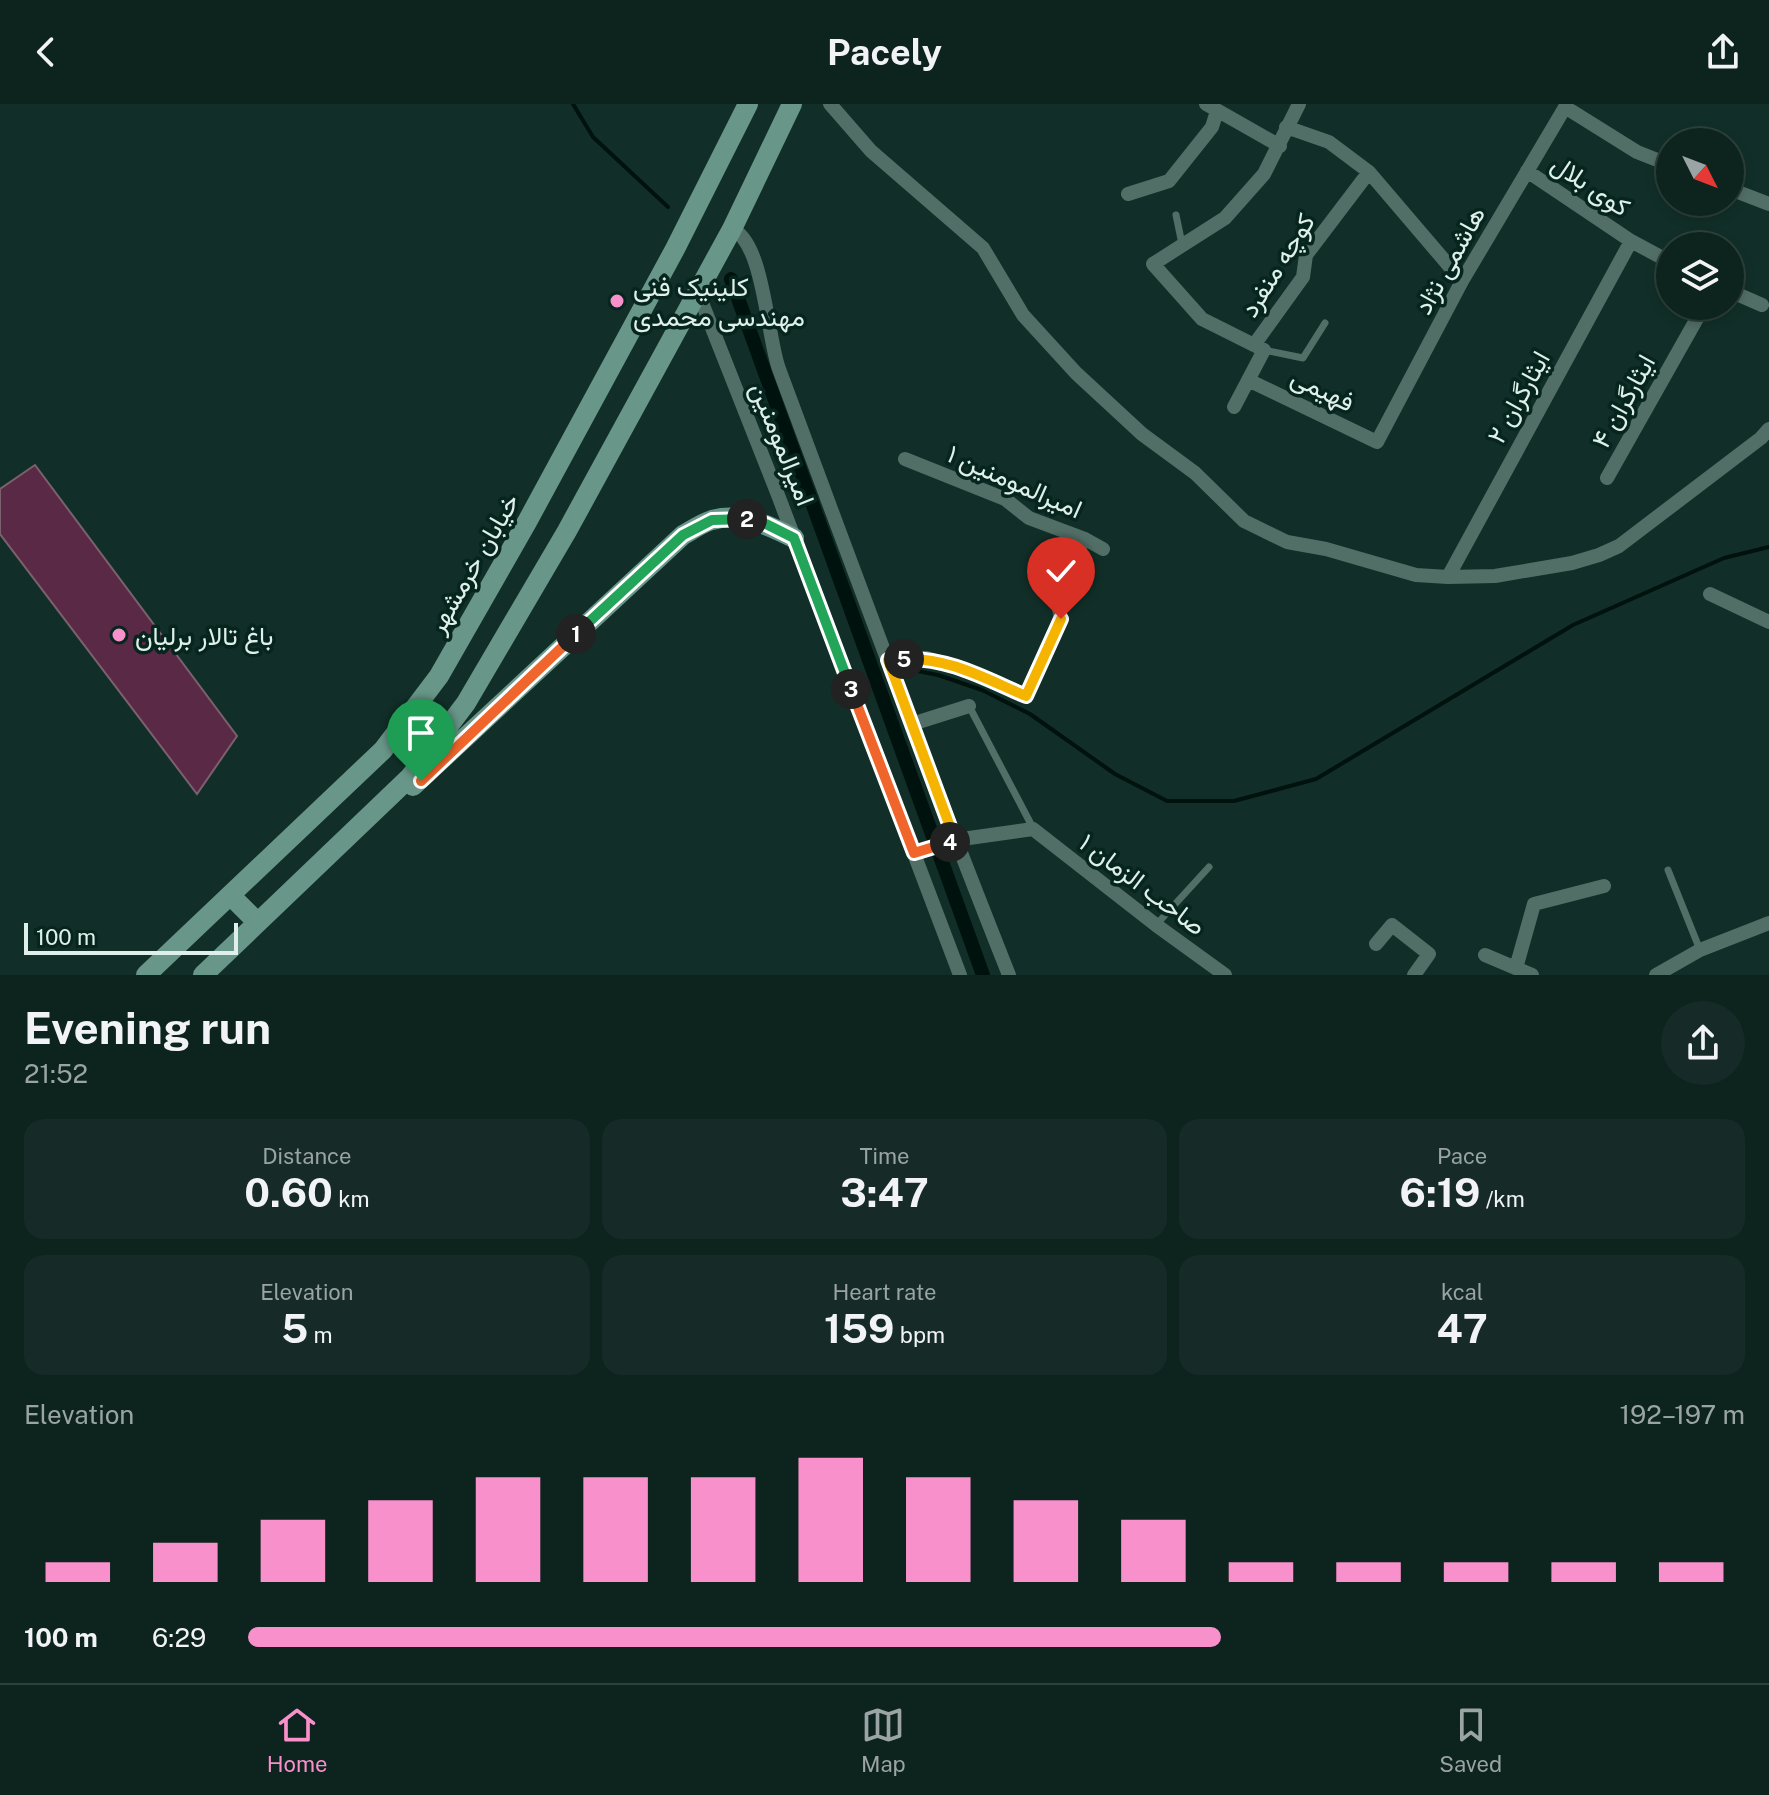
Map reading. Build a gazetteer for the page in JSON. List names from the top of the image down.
{
  "streets": {
    "main road": ["خیابان خرمشهر"],
    "street": [
      "کوی بلال",
      "هاشمی نژاد",
      "کوچه منفرد",
      "فهیمی",
      "ایثارگران ۲",
      "ایثارگران ۴",
      "امیرالمومنین",
      "امیرالمومنین ۱",
      "صاحب الزمان ۱"
    ]
  },
  "crossings": [
    ["کوی بلال", "هاشمی نژاد"],
    ["کوی بلال", "ایثارگران ۲"],
    ["هاشمی نژاد", "فهیمی"],
    ["کوچه منفرد", "فهیمی"]
  ],
  "places": ["کلینیک فنی مهندسی محمدی", "باغ تالار برلیان"],
  "scale_bar": "100 m",
  "north": "bottom right",
  "page": {
    "header": "Pacely",
    "pins": [
      "2",
      "1",
      "5",
      "3",
      "4"
    ],
    "scale": "100 m",
    "heading": ["Evening run", "21:52"],
    "stats": [
      ["Distance", "0.60 km"],
      ["Time", "3:47"],
      ["Pace", "6:19 /km"],
      ["Elevation", "5 m"],
      ["Heart rate", "159 bpm"],
      ["kcal", "47"]
    ],
    "chart": ["Elevation", "192–197 m"],
    "list": [
      {
        "name": "100 m",
        "note": "6:29"
      }
    ],
    "tabs": ["Home", "Map", "Saved"]
  }
}
